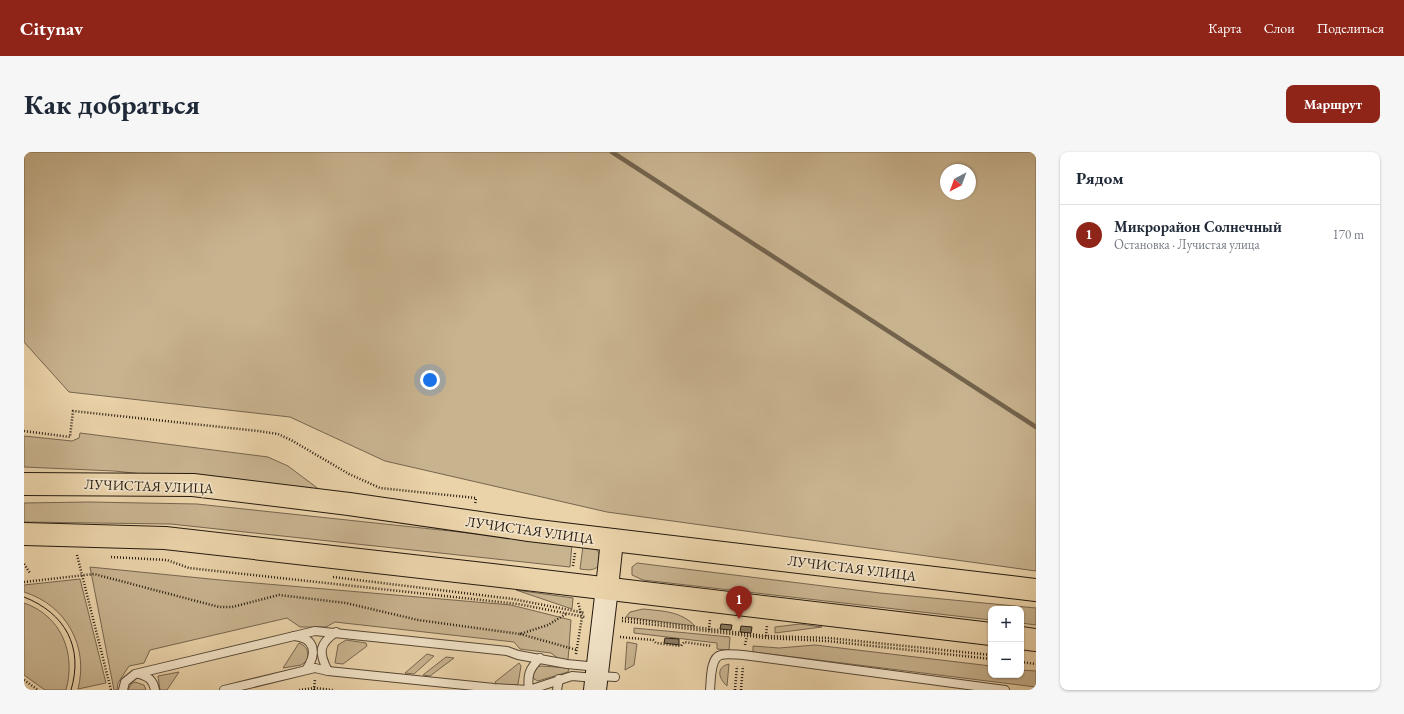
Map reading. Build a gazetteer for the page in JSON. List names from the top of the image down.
{
  "streets": {
    "main road": ["ЛУЧИСТАЯ УЛИЦА"]
  },
  "north": "bottom left",
  "page": {
    "header": "Citynav",
    "nav": ["Карта", "Слои", "Поделиться"],
    "buttons": "Маршрут",
    "title": "Как добраться",
    "heading": "Рядом",
    "list": [
      {
        "mark": "1",
        "name": "Микрорайон Солнечный",
        "note": "Остановка · Лучистая улица",
        "value": "170 m"
      }
    ],
    "pins": "1",
    "map_buttons": ["+", "−"]
  }
}
